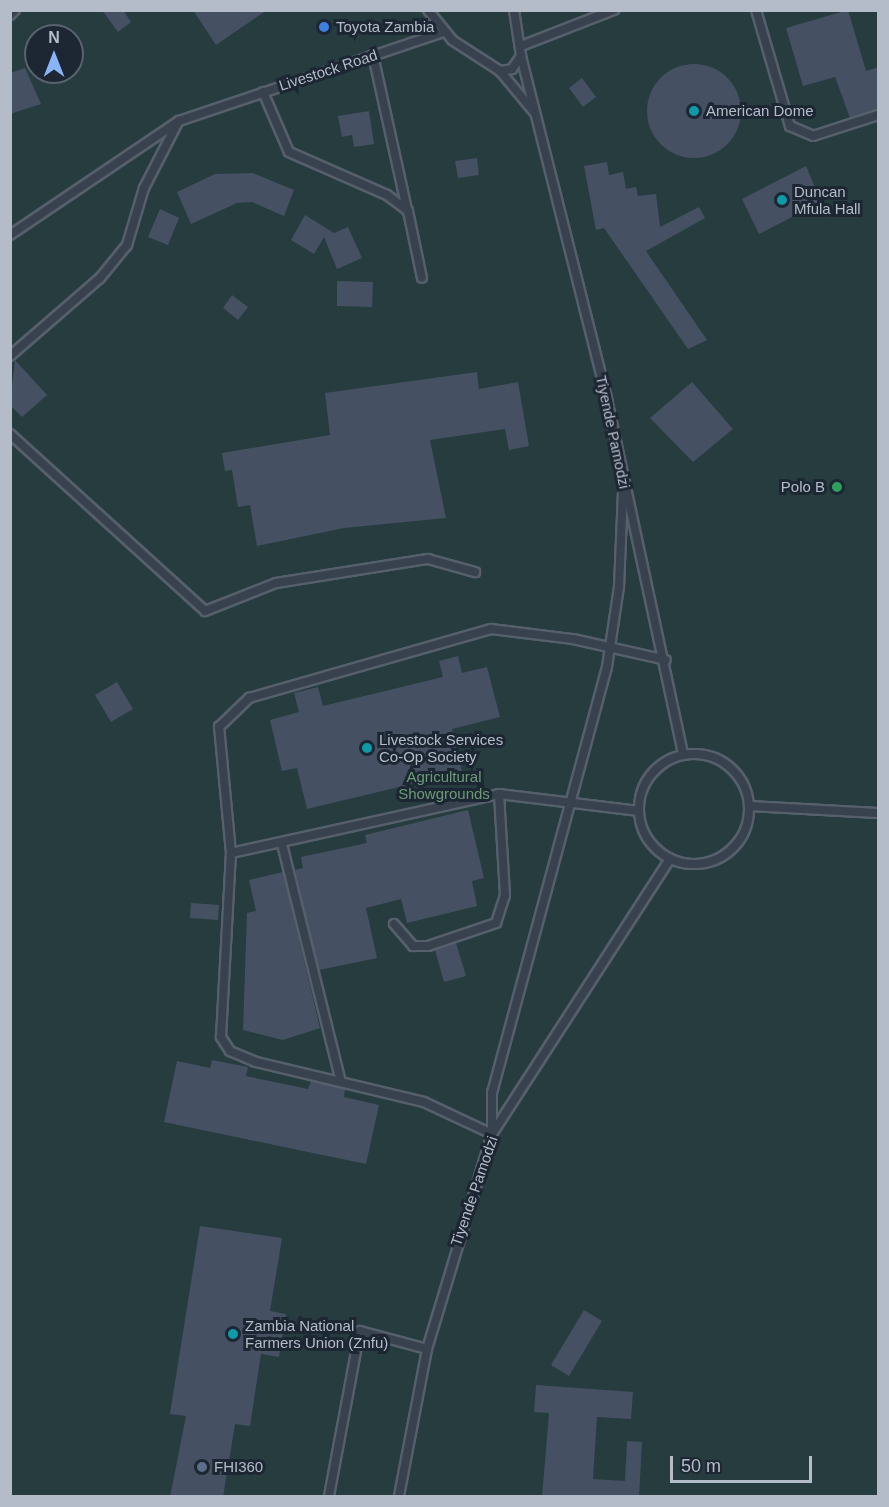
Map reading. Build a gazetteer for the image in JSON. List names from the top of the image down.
{
  "streets": {
    "lane": ["Livestock Road", "Tiyende Pamodzi"]
  },
  "crossings": [
    ["Livestock Road", "Tiyende Pamodzi"]
  ],
  "parks": ["Agricultural Showgrounds"],
  "places": [
    "Toyota Zambia",
    "American Dome",
    "Duncan Mfula Hall",
    "Polo B",
    "Livestock Services Co-Op Society",
    "Zambia National Farmers Union (Znfu)",
    "FHI360"
  ],
  "scale_bar": "50 m",
  "north": "top"
}
